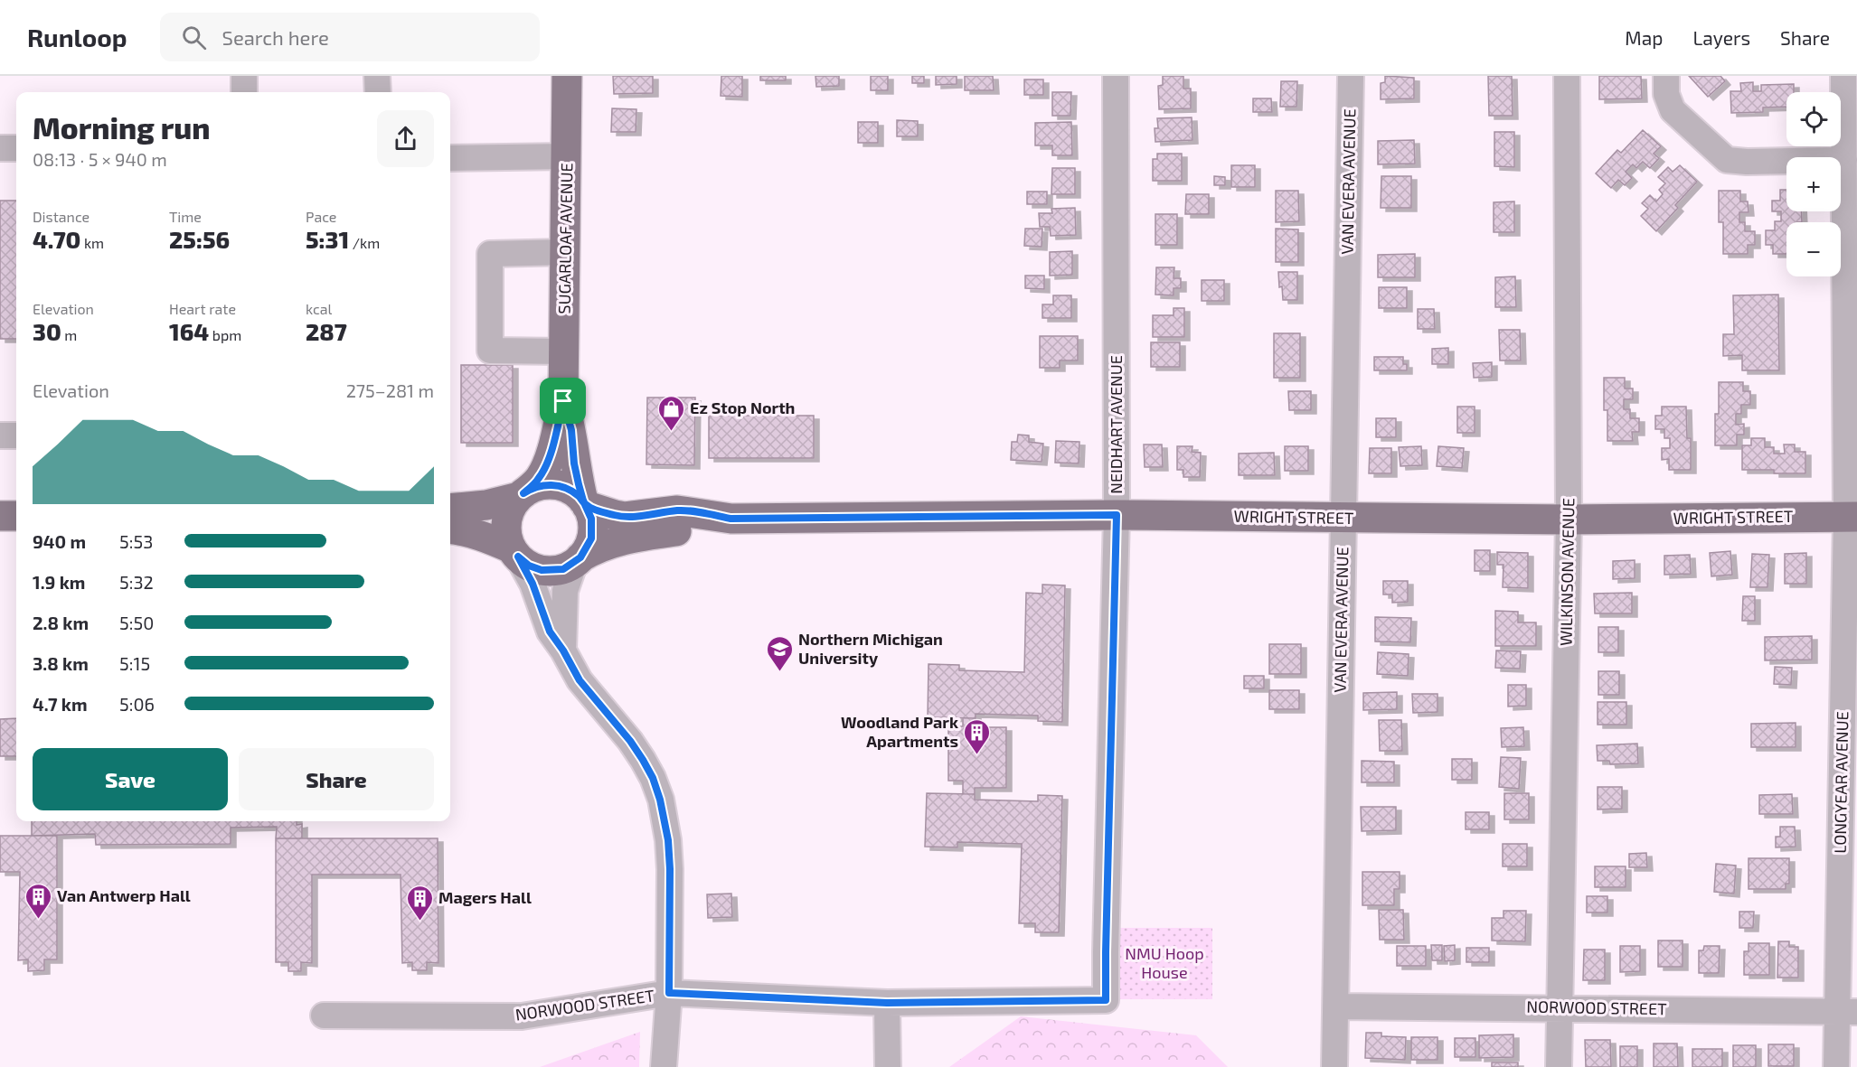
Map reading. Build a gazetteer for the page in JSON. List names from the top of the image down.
{
  "streets": {
    "main road": ["SUGARLOAF AVENUE", "WRIGHT STREET"],
    "street": [
      "VAN EVERA AVENUE",
      "NEIDHART AVENUE",
      "WILKINSON AVENUE",
      "LONGYEAR AVENUE",
      "NORWOOD STREET"
    ]
  },
  "crossings": [
    ["VAN EVERA AVENUE", "WRIGHT STREET"],
    ["VAN EVERA AVENUE", "NORWOOD STREET"],
    ["SUGARLOAF AVENUE", "WRIGHT STREET"],
    ["NEIDHART AVENUE", "WRIGHT STREET"],
    ["NEIDHART AVENUE", "NORWOOD STREET"],
    ["WRIGHT STREET", "WILKINSON AVENUE"],
    ["WRIGHT STREET", "LONGYEAR AVENUE"],
    ["WILKINSON AVENUE", "NORWOOD STREET"],
    ["LONGYEAR AVENUE", "NORWOOD STREET"]
  ],
  "parks": ["NMU Hoop House"],
  "places": {
    "shop": ["Ez Stop North"],
    "school or university": ["Northern Michigan University"],
    "building": ["Woodland Park Apartments", "Van Antwerp Hall", "Magers Hall"]
  },
  "page": {
    "header": "Runloop",
    "search": "Search here",
    "nav": ["Map", "Layers", "Share"],
    "map_buttons": ["+", "−"],
    "heading": ["Morning run", "08:13 · 5 × 940 m"],
    "stats": [
      ["Distance", "4.70 km"],
      ["Time", "25:56"],
      ["Pace", "5:31 /km"],
      ["Elevation", "30 m"],
      ["Heart rate", "164 bpm"],
      ["kcal", "287"]
    ],
    "chart": ["Elevation", "275–281 m"],
    "list": [
      {
        "name": "940 m",
        "note": "5:53"
      },
      {
        "name": "1.9 km",
        "note": "5:32"
      },
      {
        "name": "2.8 km",
        "note": "5:50"
      },
      {
        "name": "3.8 km",
        "note": "5:15"
      },
      {
        "name": "4.7 km",
        "note": "5:06"
      }
    ],
    "buttons": ["Save", "Share"]
  }
}
